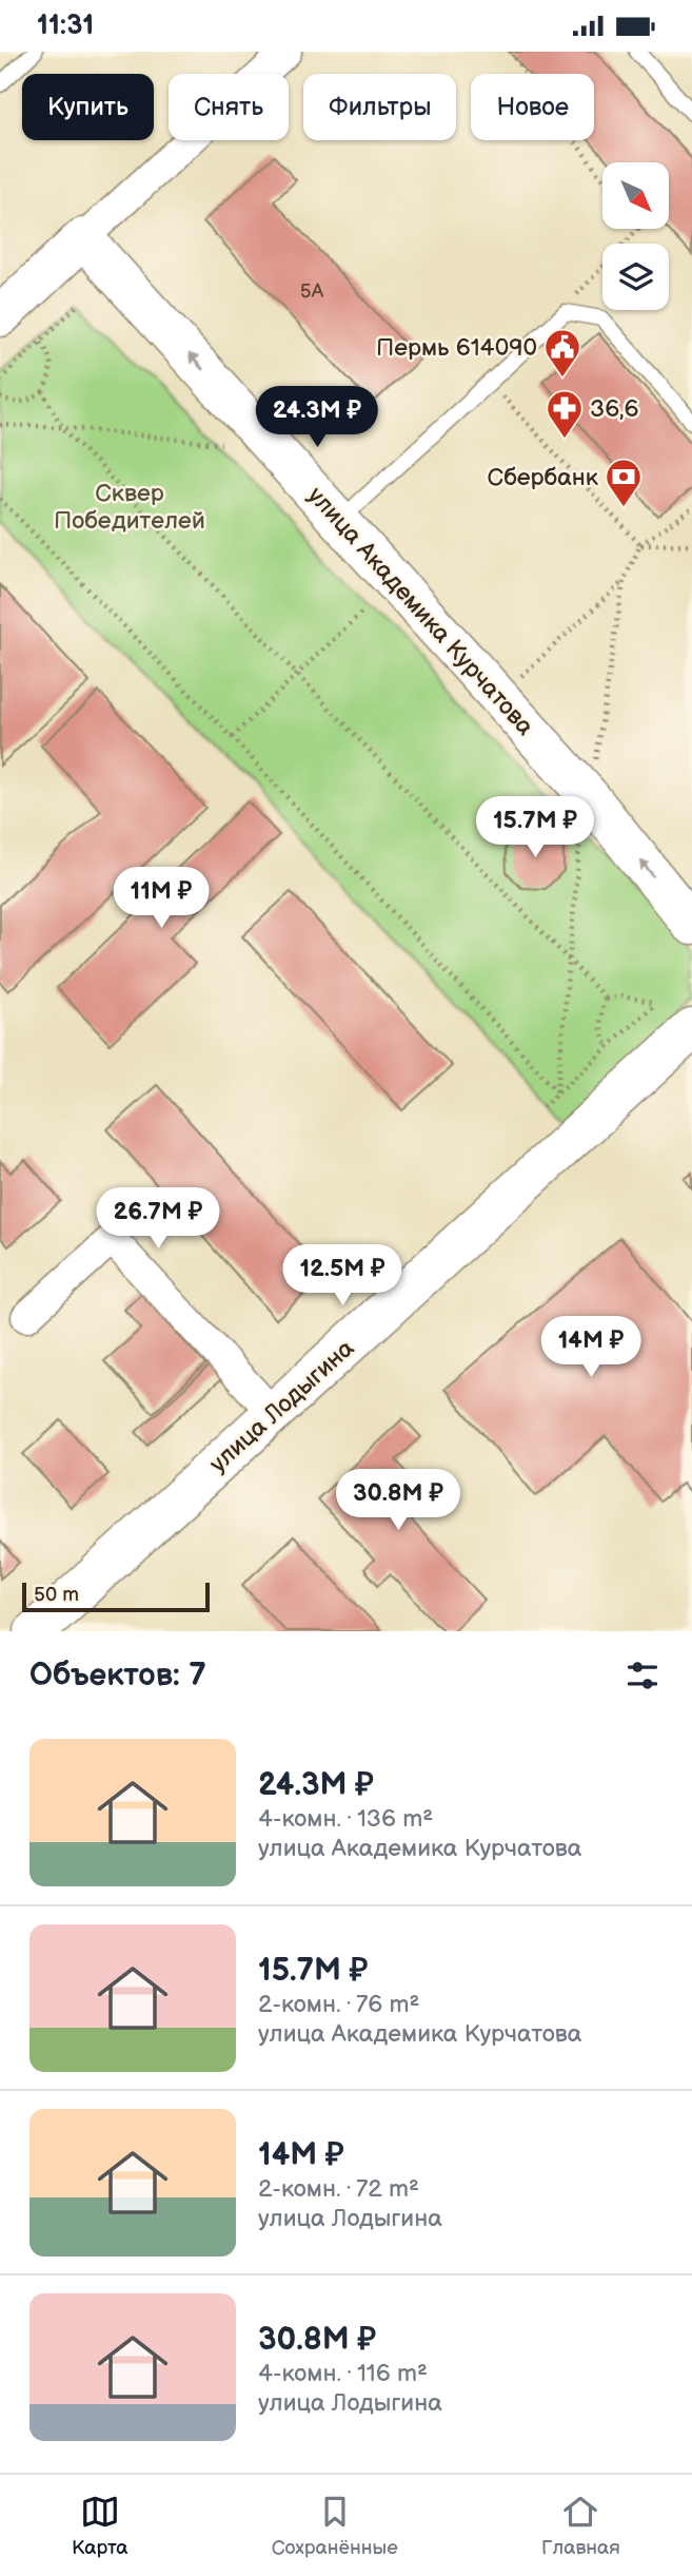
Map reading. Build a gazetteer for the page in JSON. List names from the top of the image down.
{
  "streets": {
    "street": ["улица Академика Курчатова", "улица Лодыгина"]
  },
  "one_way": ["улица Академика Курчатова"],
  "parks": ["Сквер Победителей"],
  "places": {
    "public building": ["Пермь 614090"],
    "pharmacy": ["36,6"],
    "bank": ["Сбербанк"]
  },
  "house_numbers": ["5А"],
  "scale_bar": "50 m",
  "north": "bottom right",
  "page": {
    "status": "11:31",
    "chip": [
      "Купить",
      "Снять",
      "Фильтры",
      "Новое"
    ],
    "price": [
      "24.3M ₽",
      "15.7M ₽",
      "11M ₽",
      "26.7M ₽",
      "12.5M ₽",
      "14M ₽",
      "30.8M ₽"
    ],
    "scale": "50 m",
    "heading": "Объектов: 7",
    "list": [
      {
        "name": "24.3M ₽",
        "note": "4-комн. · 136 m² · улица Академика Курчатова"
      },
      {
        "name": "15.7M ₽",
        "note": "2-комн. · 76 m² · улица Академика Курчатова"
      },
      {
        "name": "14M ₽",
        "note": "2-комн. · 72 m² · улица Лодыгина"
      },
      {
        "name": "30.8M ₽",
        "note": "4-комн. · 116 m² · улица Лодыгина"
      }
    ],
    "tabs": ["Карта", "Сохранённые", "Главная"]
  }
}
